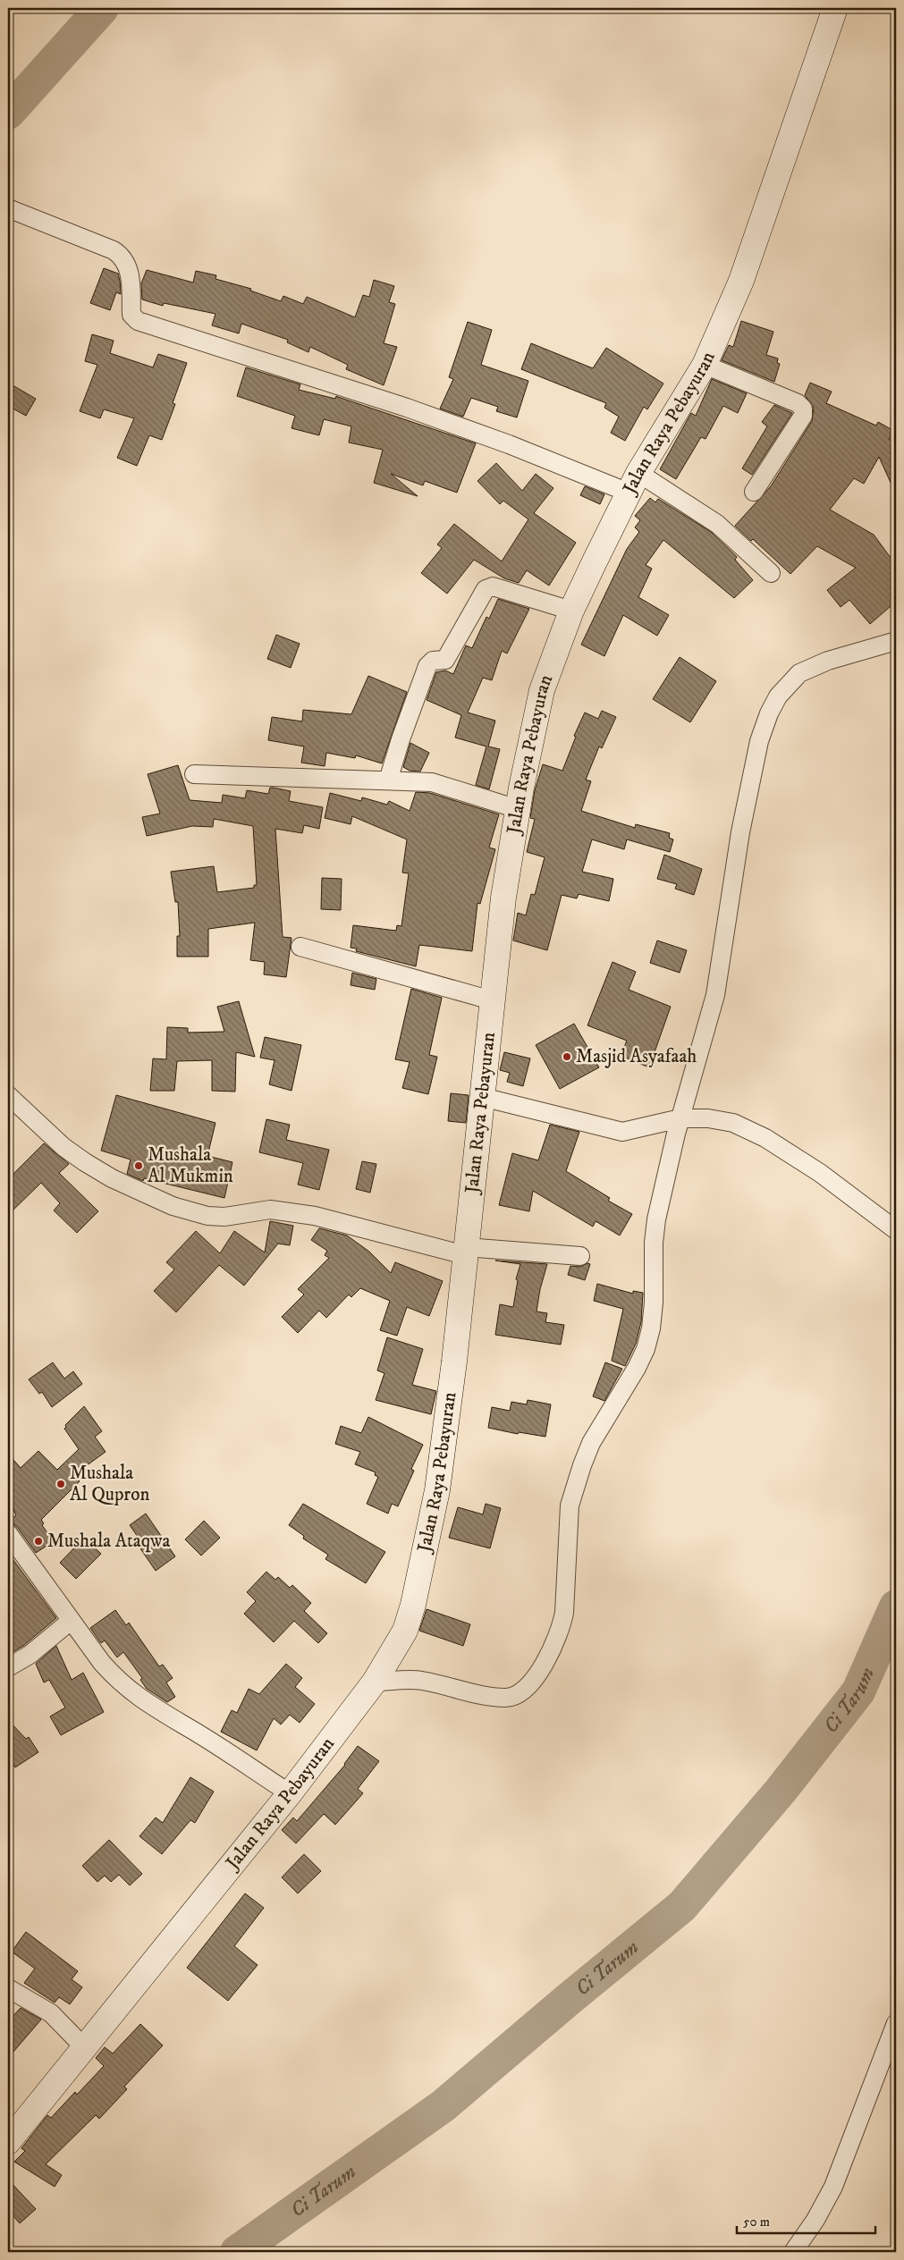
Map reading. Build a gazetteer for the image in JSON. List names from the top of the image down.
{
  "streets": {
    "main road": ["Jalan Raya Pebayuran"]
  },
  "water": ["Ci Tarum"],
  "places": [
    "Masjid Asyafaah",
    "Mushala Al Mukmin",
    "Mushala Al Qupron",
    "Mushala Ataqwa"
  ],
  "scale_bar": "50 m"
}
